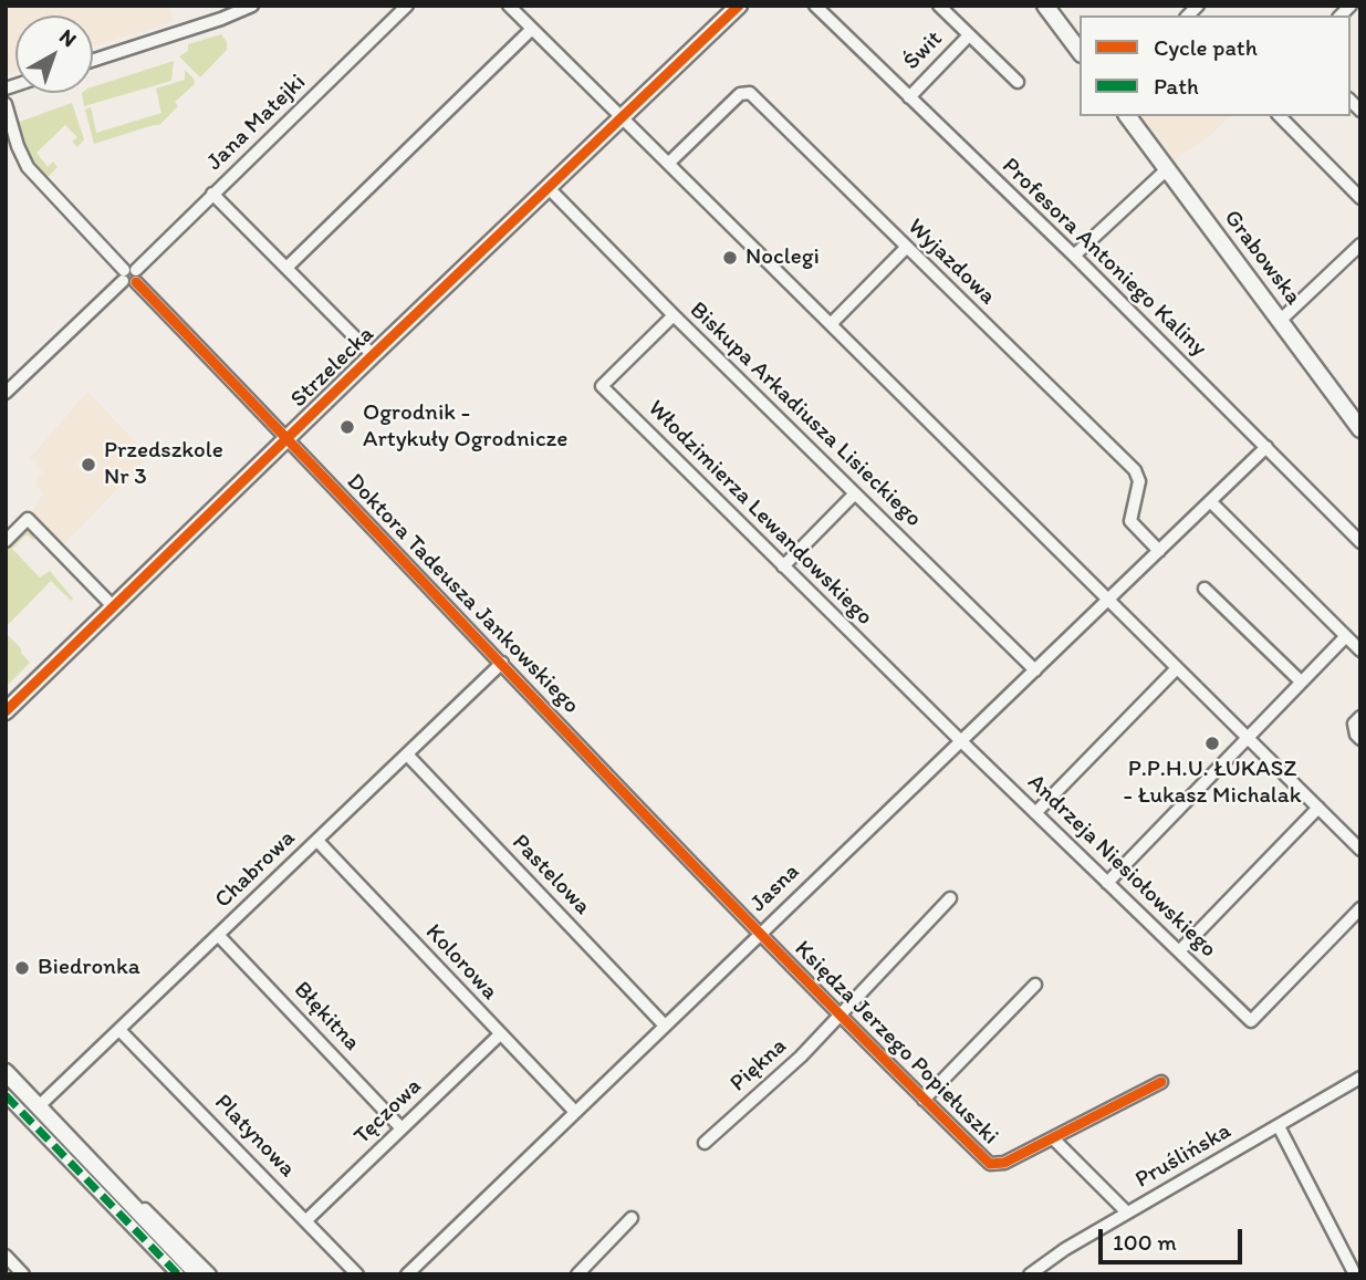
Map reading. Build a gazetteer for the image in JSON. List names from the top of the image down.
{
  "streets": {
    "street": [
      "Świt",
      "Jana Matejki",
      "Profesora Antoniego Kaliny",
      "Grabowska",
      "Wyjazdowa",
      "Strzelecka",
      "Biskupa Arkadiusza Lisieckiego",
      "Włodzimierza Lewandowskiego",
      "Doktora Tadeusza Jankowskiego",
      "Andrzeja Niesiołowskiego",
      "Chabrowa",
      "Pastelowa",
      "Jasna",
      "Kolorowa",
      "Błękitna",
      "Księdza Jerzego Popiełuszki",
      "Piękna",
      "Tęczowa",
      "Platynowa",
      "Pruślińska"
    ]
  },
  "crossings": [
    ["Świt", "Profesora Antoniego Kaliny"],
    ["Jana Matejki", "Doktora Tadeusza Jankowskiego"],
    ["Profesora Antoniego Kaliny", "Jasna"],
    ["Wyjazdowa", "Jasna"],
    ["Strzelecka", "Biskupa Arkadiusza Lisieckiego"],
    ["Strzelecka", "Doktora Tadeusza Jankowskiego"],
    ["Biskupa Arkadiusza Lisieckiego", "Włodzimierza Lewandowskiego"],
    ["Biskupa Arkadiusza Lisieckiego", "Jasna"],
    ["Włodzimierza Lewandowskiego", "Andrzeja Niesiołowskiego"],
    ["Włodzimierza Lewandowskiego", "Jasna"],
    ["Doktora Tadeusza Jankowskiego", "Chabrowa"],
    ["Doktora Tadeusza Jankowskiego", "Jasna"],
    ["Doktora Tadeusza Jankowskiego", "Księdza Jerzego Popiełuszki"],
    ["Andrzeja Niesiołowskiego", "Jasna"],
    ["Chabrowa", "Pastelowa"],
    ["Chabrowa", "Kolorowa"],
    ["Chabrowa", "Błękitna"],
    ["Chabrowa", "Platynowa"],
    ["Pastelowa", "Jasna"],
    ["Jasna", "Kolorowa"],
    ["Jasna", "Księdza Jerzego Popiełuszki"],
    ["Kolorowa", "Tęczowa"],
    ["Błękitna", "Tęczowa"],
    ["Księdza Jerzego Popiełuszki", "Piękna"],
    ["Tęczowa", "Platynowa"]
  ],
  "places": [
    "Noclegi",
    "Ogrodnik - Artykuły Ogrodnicze",
    "Przedszkole Nr 3",
    "P.P.H.U. ŁUKASZ - Łukasz Michalak",
    "Biedronka"
  ],
  "legend": ["Cycle path", "Path"],
  "scale_bar": "100 m",
  "north": "top right"
}
